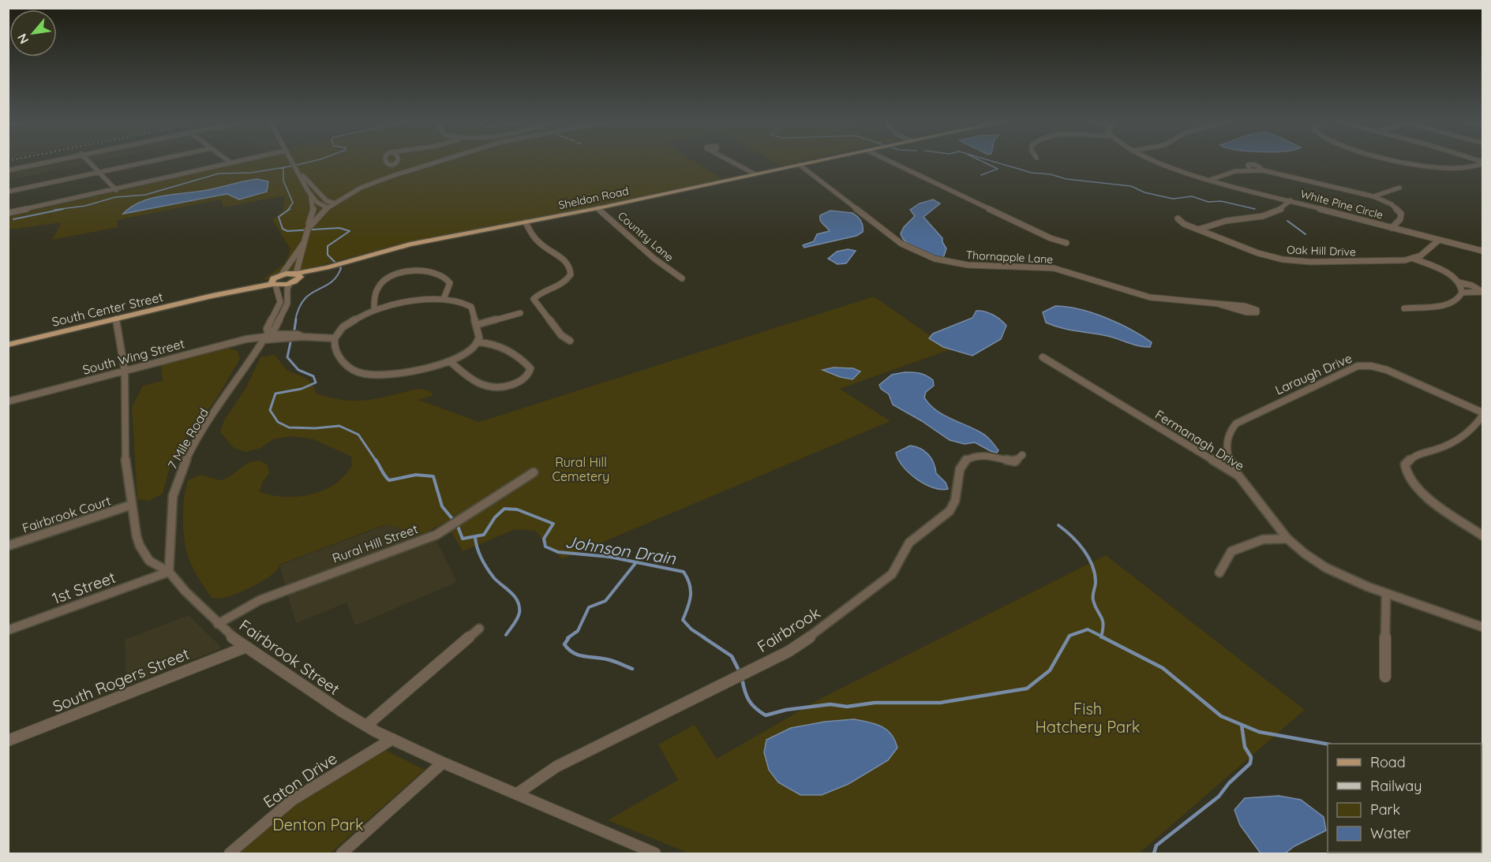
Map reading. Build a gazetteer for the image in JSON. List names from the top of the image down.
{
  "streets": {
    "main road": ["Sheldon Road", "South Center Street"],
    "street": [
      "White Pine Circle",
      "Country Lane",
      "Oak Hill Drive",
      "Thornapple Lane",
      "South Wing Street",
      "Laraugh Drive",
      "7 Mile Road",
      "Fermanagh Drive",
      "Fairbrook Court",
      "Rural Hill Street",
      "1st Street",
      "Fairbrook",
      "Fairbrook Street",
      "South Rogers Street",
      "Eaton Drive"
    ]
  },
  "crossings": [
    ["Sheldon Road", "Country Lane"],
    ["Sheldon Road", "Thornapple Lane"],
    ["White Pine Circle", "Oak Hill Drive"],
    ["South Center Street", "7 Mile Road"],
    ["South Center Street", "Fairbrook Street"],
    ["South Wing Street", "7 Mile Road"],
    ["South Wing Street", "Fairbrook Street"],
    ["Laraugh Drive", "Fermanagh Drive"],
    ["7 Mile Road", "1st Street"],
    ["7 Mile Road", "Fairbrook Street"],
    ["Fairbrook Court", "Fairbrook Street"],
    ["Rural Hill Street", "Fairbrook Street"],
    ["1st Street", "Fairbrook Street"],
    ["Fairbrook", "Fairbrook Street"],
    ["Fairbrook Street", "South Rogers Street"],
    ["Fairbrook Street", "Eaton Drive"]
  ],
  "water": ["Johnson Drain"],
  "parks": ["Rural Hill Cemetery", "Fish Hatchery Park", "Denton Park"],
  "legend": [
    "Road",
    "Railway",
    "Park",
    "Water"
  ],
  "north": "bottom left"
}
